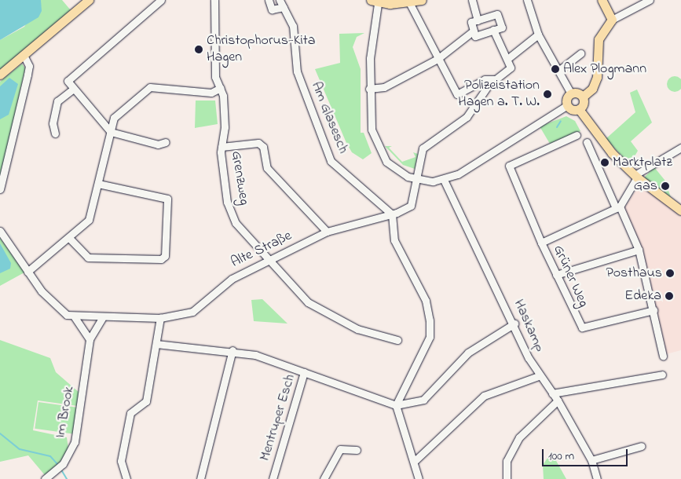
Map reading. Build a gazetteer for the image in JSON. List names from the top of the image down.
{
  "streets": {
    "street": [
      "Am Glasesch",
      "Grenzweg",
      "Alte Straße",
      "Grüner Weg",
      "Haskamp",
      "Im Brook",
      "Mentruper Esch"
    ]
  },
  "crossings": [
    ["Am Glasesch", "Alte Straße"],
    ["Grenzweg", "Alte Straße"],
    ["Alte Straße", "Im Brook"]
  ],
  "places": [
    "Christophorus-Kita Hagen",
    "Alex Plogmann",
    "Polizeistation Hagen a. T. W.",
    "Marktplatz",
    "Gas",
    "Posthaus",
    "Edeka"
  ],
  "scale_bar": "100 m"
}
